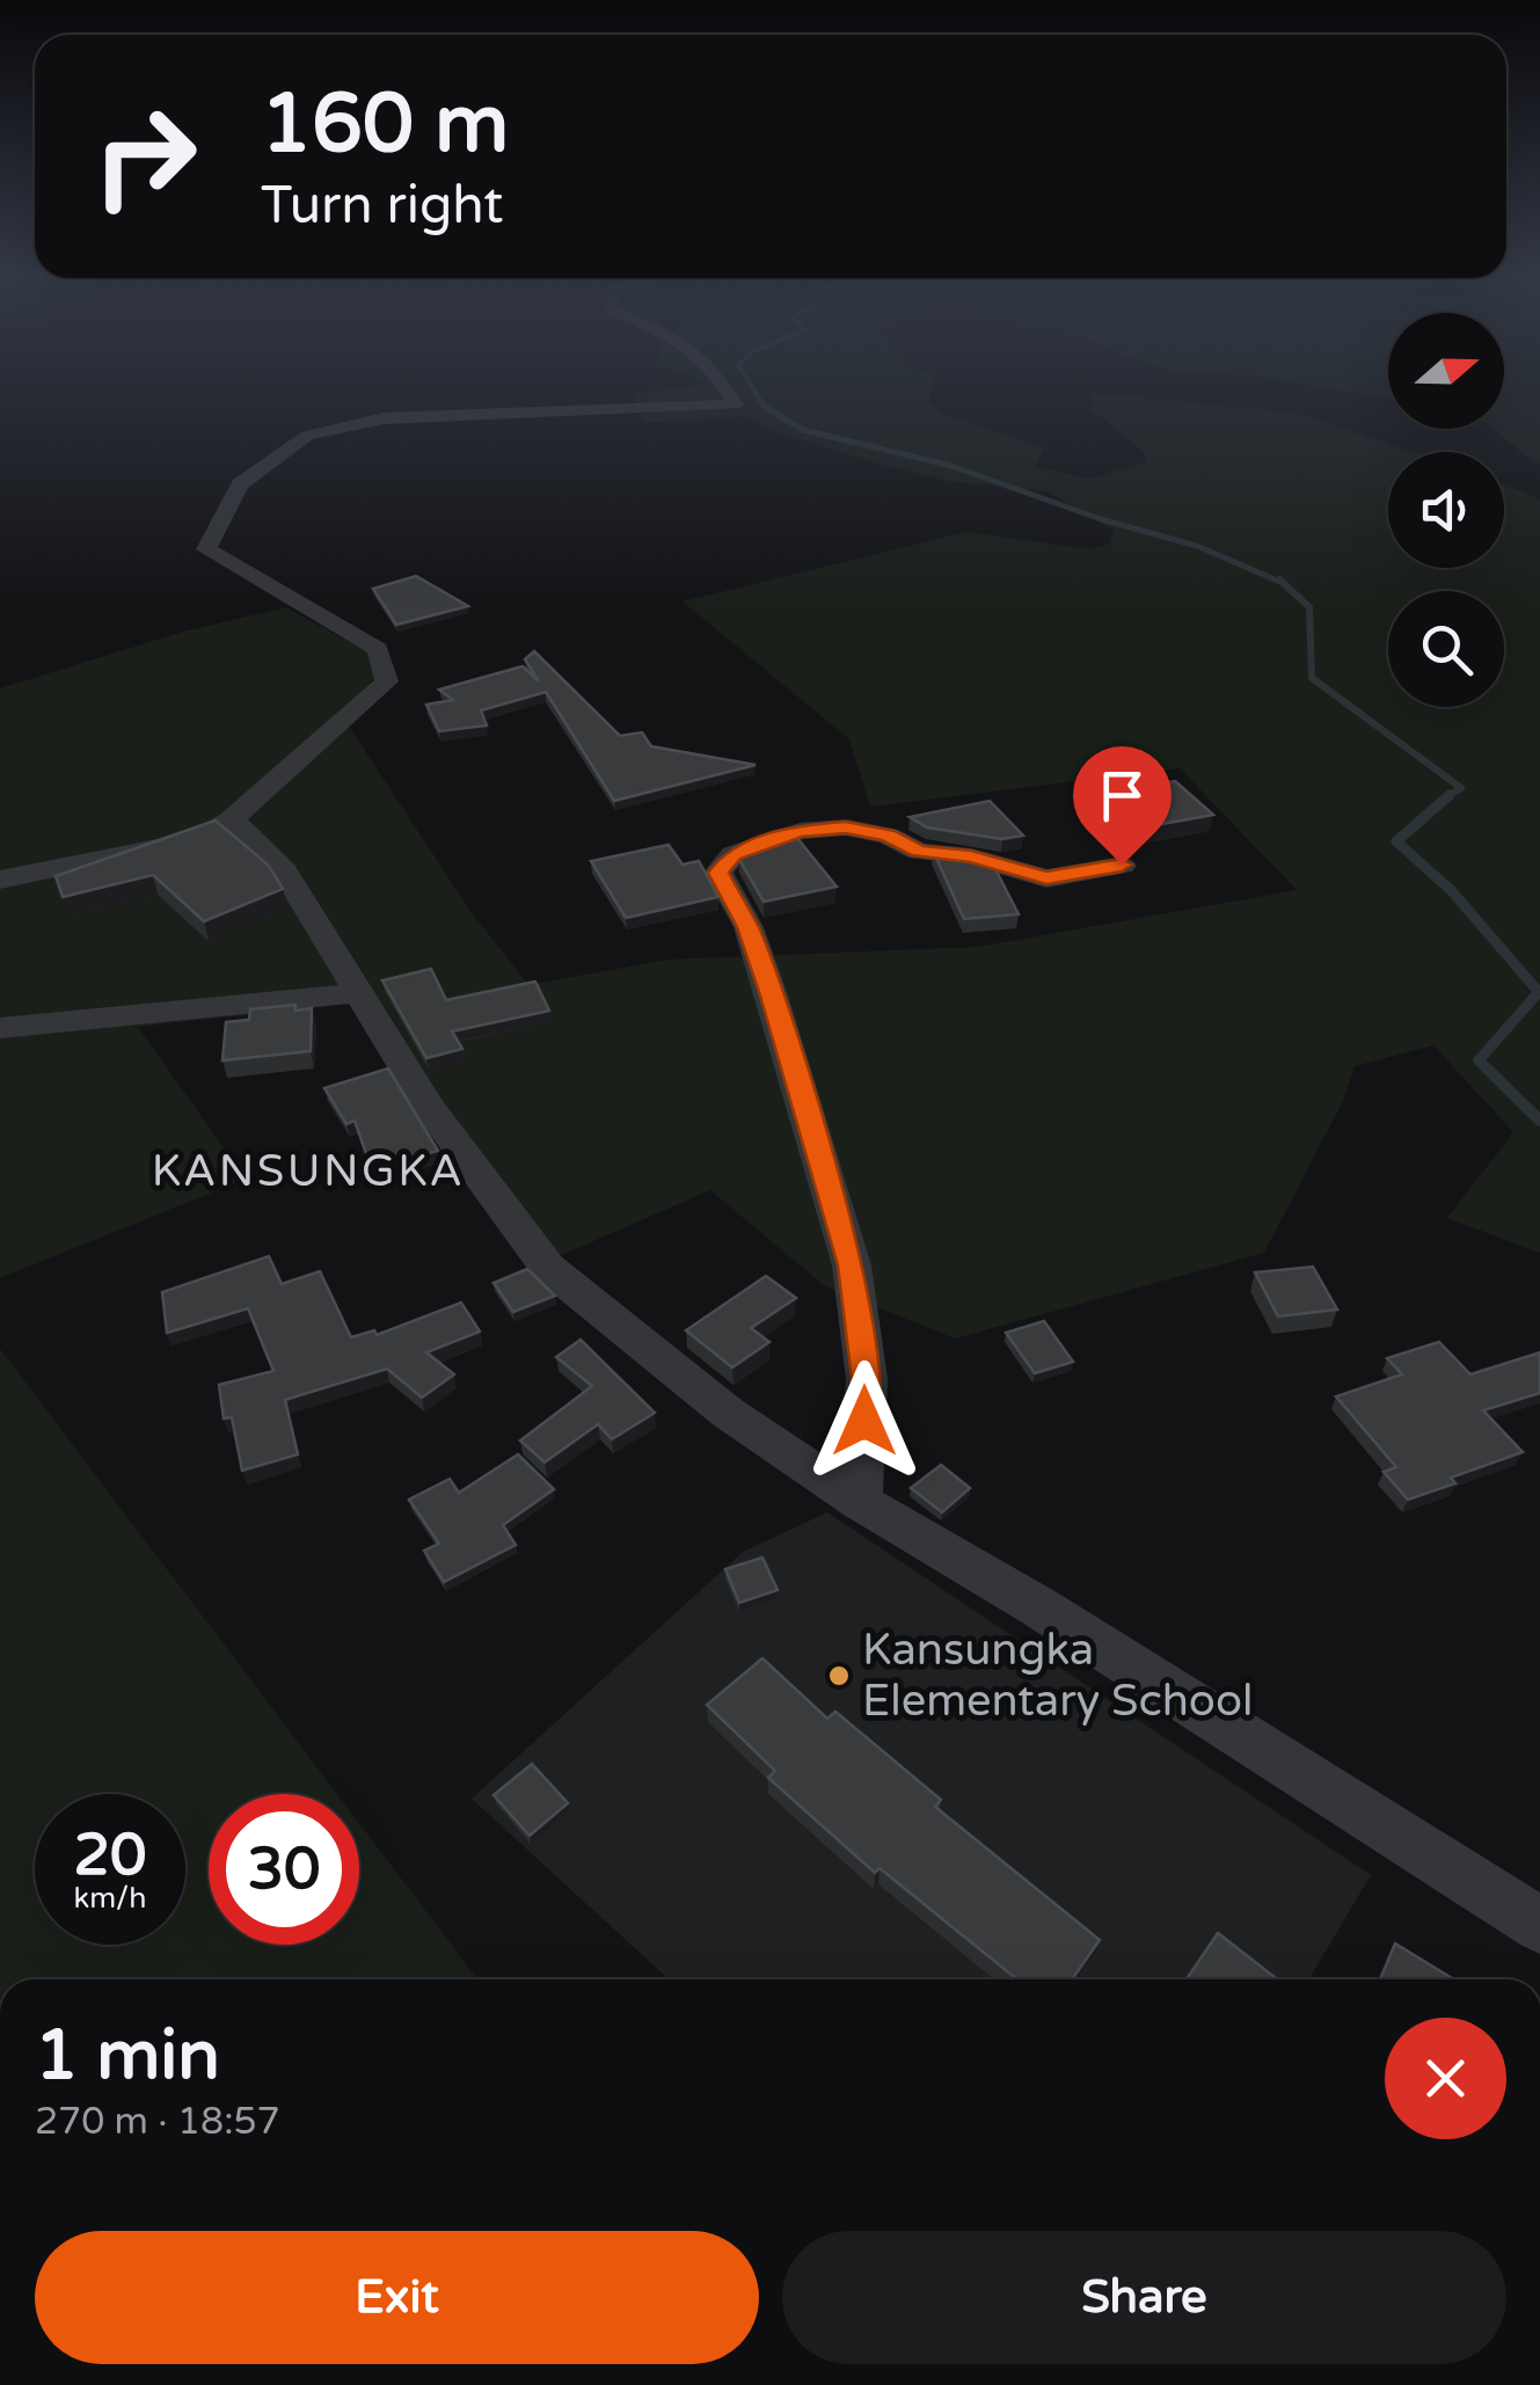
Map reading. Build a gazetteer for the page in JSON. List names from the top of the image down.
{
  "districts": ["KANSUNGKA"],
  "places": ["Kansungka Elementary School"],
  "north": "right",
  "page": {
    "turn": ["160 m", "Turn right"],
    "speed": "20 km/h",
    "limit": "30",
    "heading": ["1 min", "270 m · 18:57"],
    "buttons": ["Exit", "Share"]
  }
}
